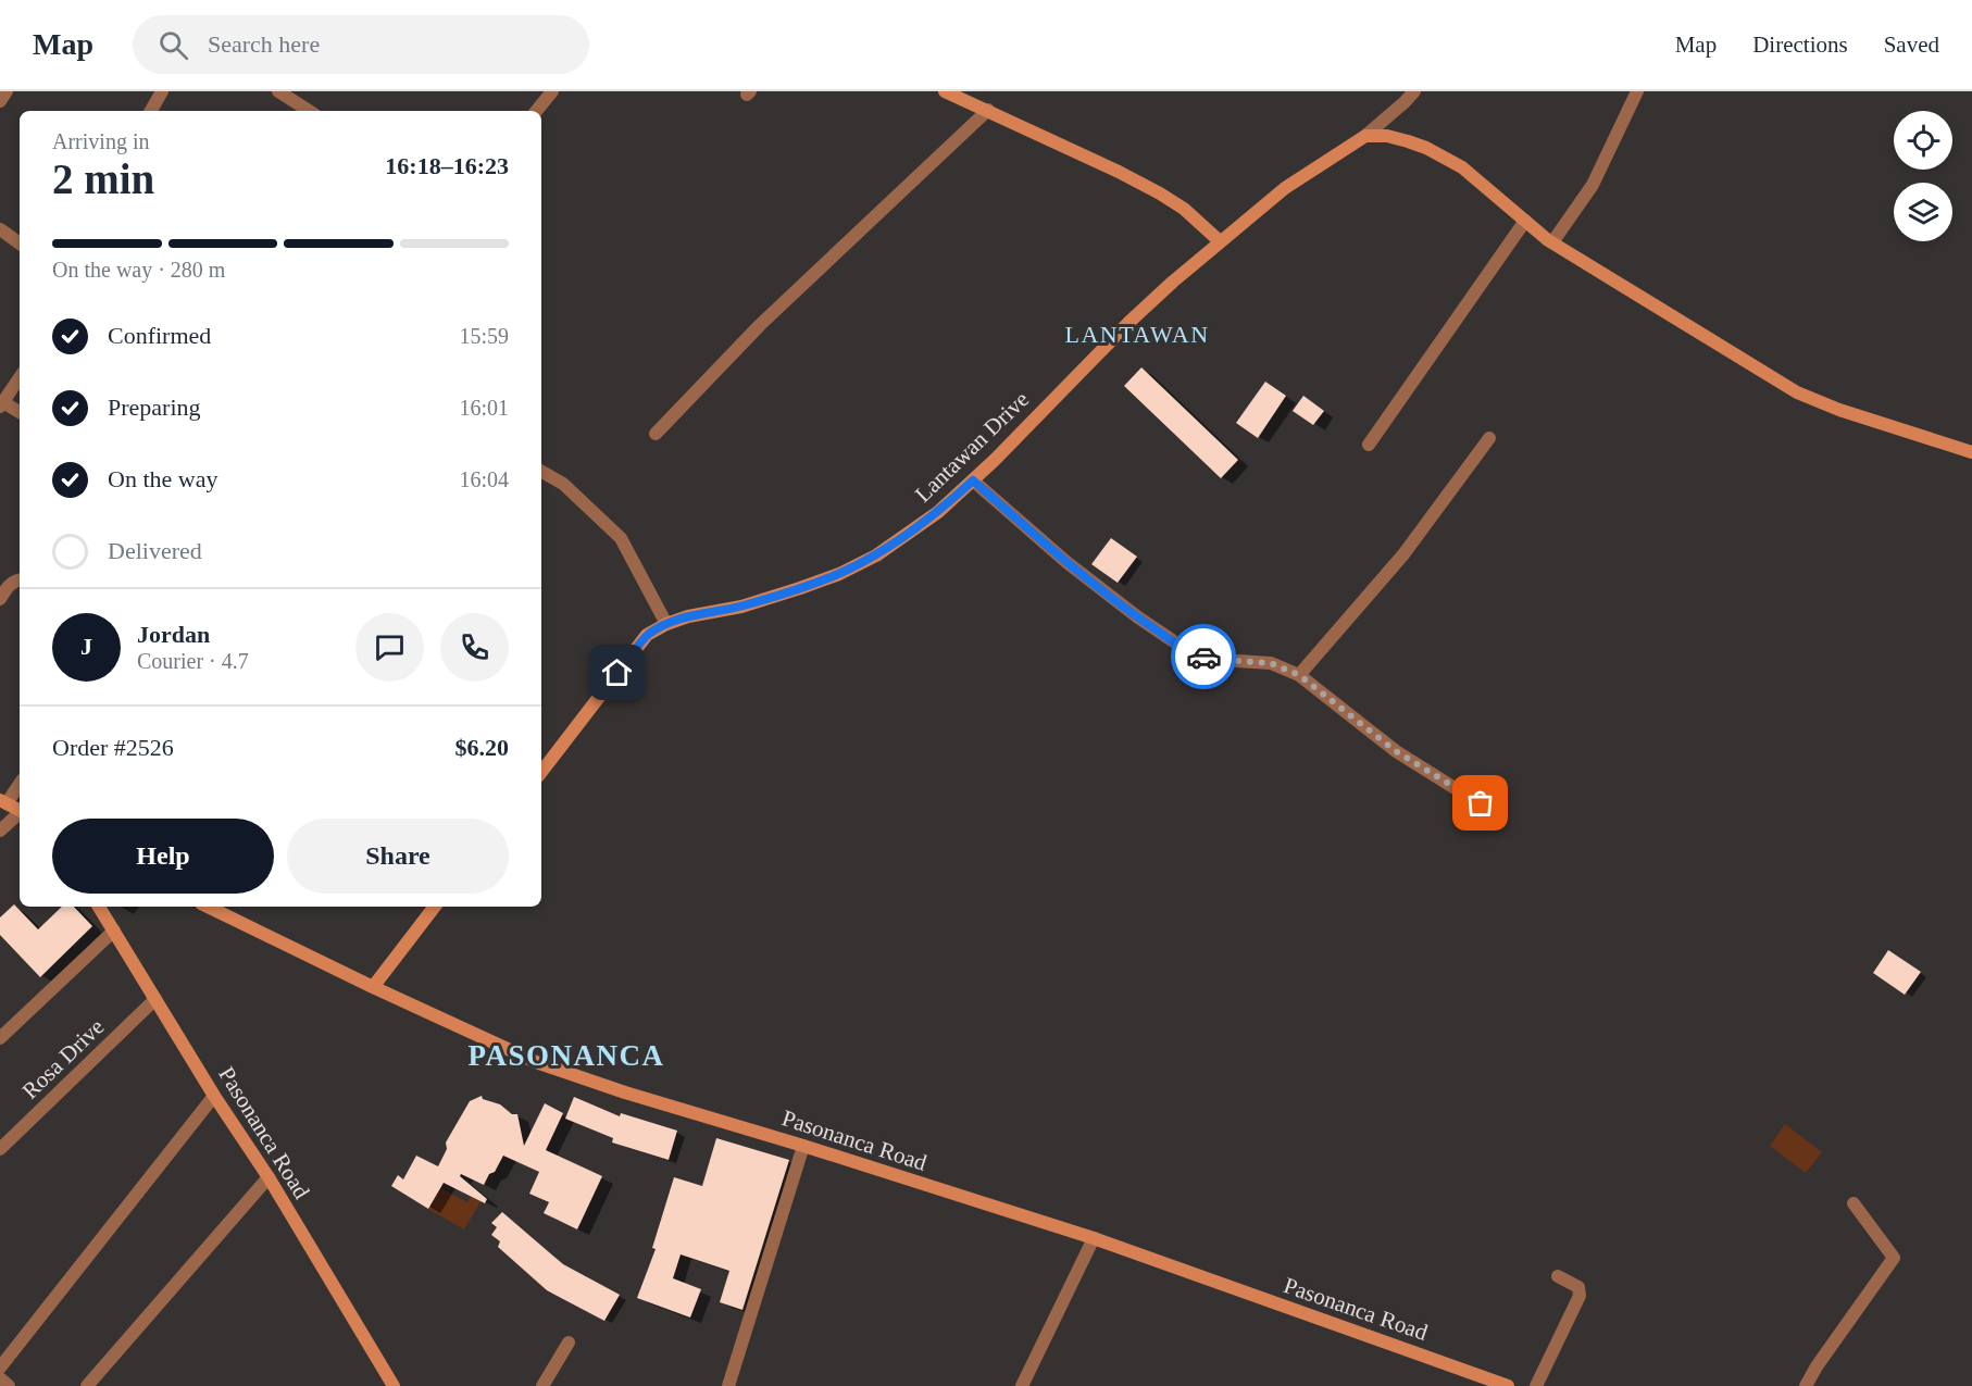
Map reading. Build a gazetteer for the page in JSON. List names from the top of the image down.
{
  "streets": {
    "street": ["Lantawan Drive", "Rosa Drive", "Pasonanca Road"]
  },
  "crossings": [
    ["Rosa Drive", "Pasonanca Road"]
  ],
  "districts": ["LANTAWAN", "PASONANCA"],
  "page": {
    "header": "Map",
    "search": "Search here",
    "nav": ["Map", "Directions", "Saved"],
    "heading": ["2 min", "Arriving in", "16:18–16:23"],
    "panel": [
      "Jordan",
      "Courier · 4.7",
      "Order #2526",
      "$6.20"
    ],
    "bar": "On the way · 280 m",
    "list": [
      ["Confirmed", "15:59"],
      ["Preparing", "16:01"],
      ["On the way", "16:04"],
      "Delivered"
    ],
    "round": "J",
    "buttons": ["Help", "Share"]
  }
}
